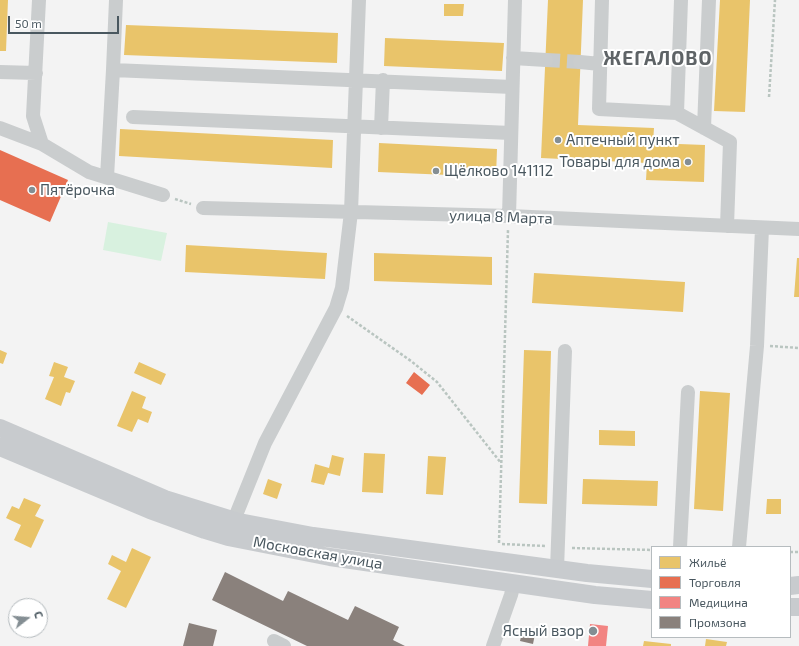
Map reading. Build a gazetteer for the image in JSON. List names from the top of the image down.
{
  "streets": {
    "main road": ["Московская улица"],
    "street": ["улица 8 Марта"]
  },
  "districts": ["ЖЕГАЛОВО"],
  "places": [
    "Аптечный пункт",
    "Товары для дома",
    "Щёлково 141112",
    "Пятёрочка",
    "Ясный взор"
  ],
  "legend": [
    "Жильё",
    "Торговля",
    "Медицина",
    "Промзона"
  ],
  "scale_bar": "50 m",
  "north": "right"
}
